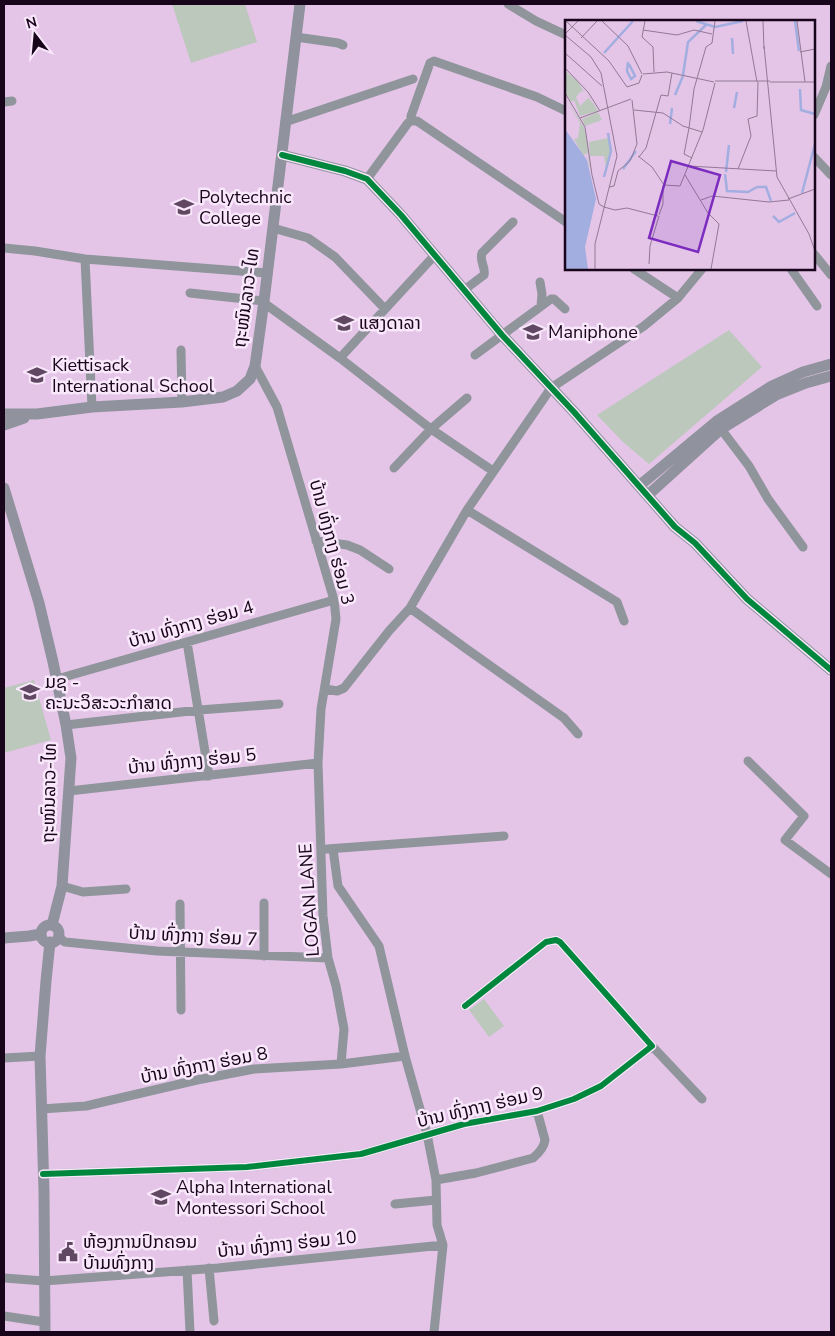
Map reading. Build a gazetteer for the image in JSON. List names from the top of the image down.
{
  "streets": {
    "street": [
      "ຖະໜົນລາວ-ໄທ",
      "ບ້ານ ທົ່ງກາງ ຮ່ອມ 3",
      "ບ້ານ ທົ່ງກາງ ຮ່ອມ 4",
      "ບ້ານ ທົ່ງກາງ ຮ່ອມ 5",
      "LOGAN LANE",
      "ບ້ານ ທົ່ງກາງ ຮ່ອມ 7",
      "ບ້ານ ທົ່ງກາງ ຮ່ອມ 8",
      "ບ້ານ ທົ່ງກາງ ຮ່ອມ 9",
      "ບ້ານ ທົ່ງກາງ ຮ່ອມ 10"
    ]
  },
  "crossings": [
    ["ຖະໜົນລາວ-ໄທ", "ບ້ານ ທົ່ງກາງ ຮ່ອມ 3"],
    ["ຖະໜົນລາວ-ໄທ", "ບ້ານ ທົ່ງກາງ ຮ່ອມ 4"],
    ["ຖະໜົນລາວ-ໄທ", "ບ້ານ ທົ່ງກາງ ຮ່ອມ 5"],
    ["ຖະໜົນລາວ-ໄທ", "ບ້ານ ທົ່ງກາງ ຮ່ອມ 7"],
    ["ບ້ານ ທົ່ງກາງ ຮ່ອມ 3", "ບ້ານ ທົ່ງກາງ ຮ່ອມ 4"],
    ["ບ້ານ ທົ່ງກາງ ຮ່ອມ 3", "ບ້ານ ທົ່ງກາງ ຮ່ອມ 5"],
    ["ບ້ານ ທົ່ງກາງ ຮ່ອມ 3", "LOGAN LANE"],
    ["ບ້ານ ທົ່ງກາງ ຮ່ອມ 5", "LOGAN LANE"],
    ["LOGAN LANE", "ບ້ານ ທົ່ງກາງ ຮ່ອມ 7"],
    ["LOGAN LANE", "ບ້ານ ທົ່ງກາງ ຮ່ອມ 8"]
  ],
  "places": {
    "school or university": [
      "Polytechnic College",
      "ແສງດາລາ",
      "Maniphone",
      "Kiettisack International School",
      "ມຊ - ຄະນະວິສະວະກຳສາດ",
      "Alpha International Montessori School"
    ],
    "public building": ["ຫ້ອງການປົກຄອນ ບ້າມທົ່ງກາງ"]
  },
  "north": "top"
}
